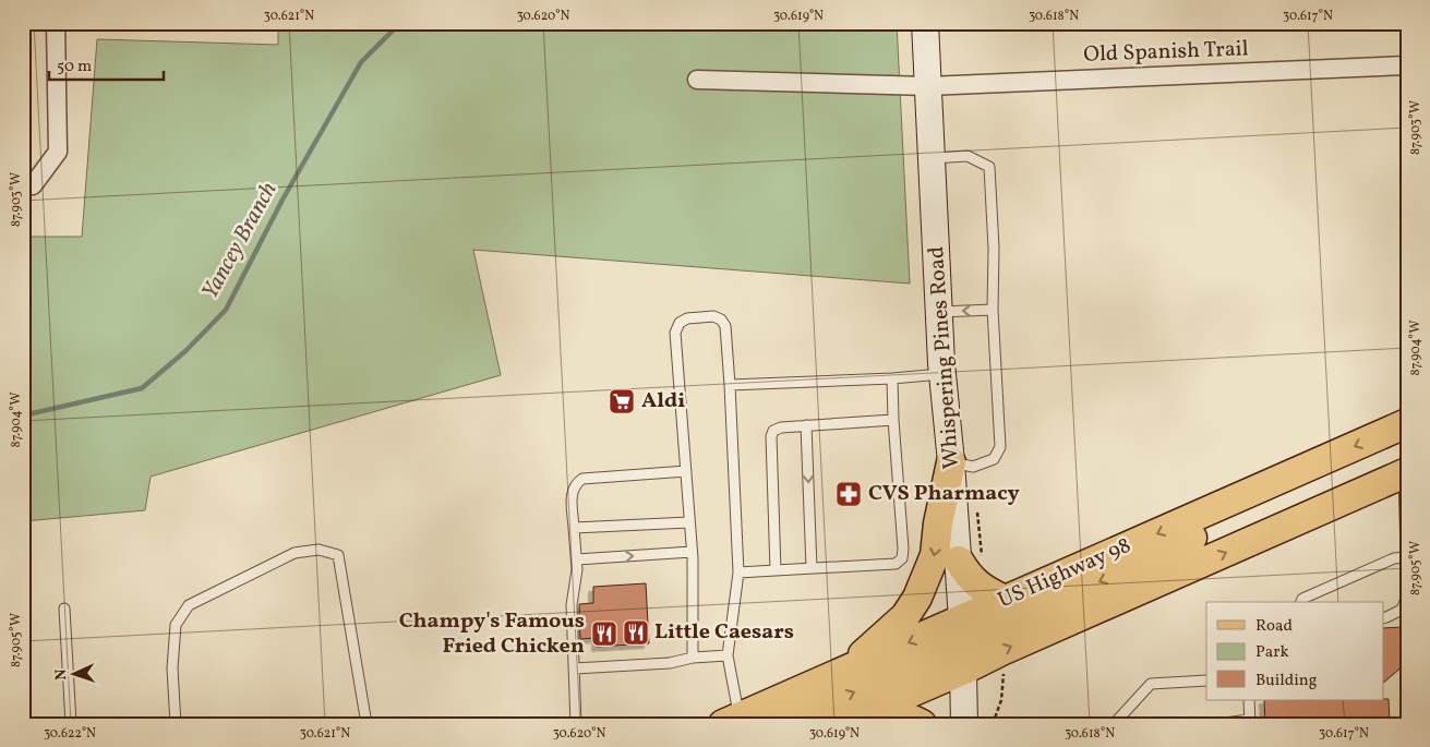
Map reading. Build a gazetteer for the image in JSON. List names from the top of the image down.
{
  "streets": {
    "main road": ["US Highway 98"],
    "street": ["Old Spanish Trail", "Whispering Pines Road"]
  },
  "crossings": [
    ["Old Spanish Trail", "Whispering Pines Road"],
    ["Whispering Pines Road", "US Highway 98"]
  ],
  "water": ["Yancey Branch"],
  "places": {
    "supermarket": ["Aldi"],
    "pharmacy": ["CVS Pharmacy"],
    "restaurant": ["Little Caesars", "Champy's Famous Fried Chicken"]
  },
  "legend": ["Road", "Park", "Building"],
  "scale_bar": "50 m",
  "north": "left",
  "coordinates": [
    "30.621°N",
    "30.620°N",
    "30.619°N",
    "30.618°N",
    "30.617°N",
    "87.903°W",
    "87.904°W",
    "87.905°W",
    "30.622°N"
  ]
}
